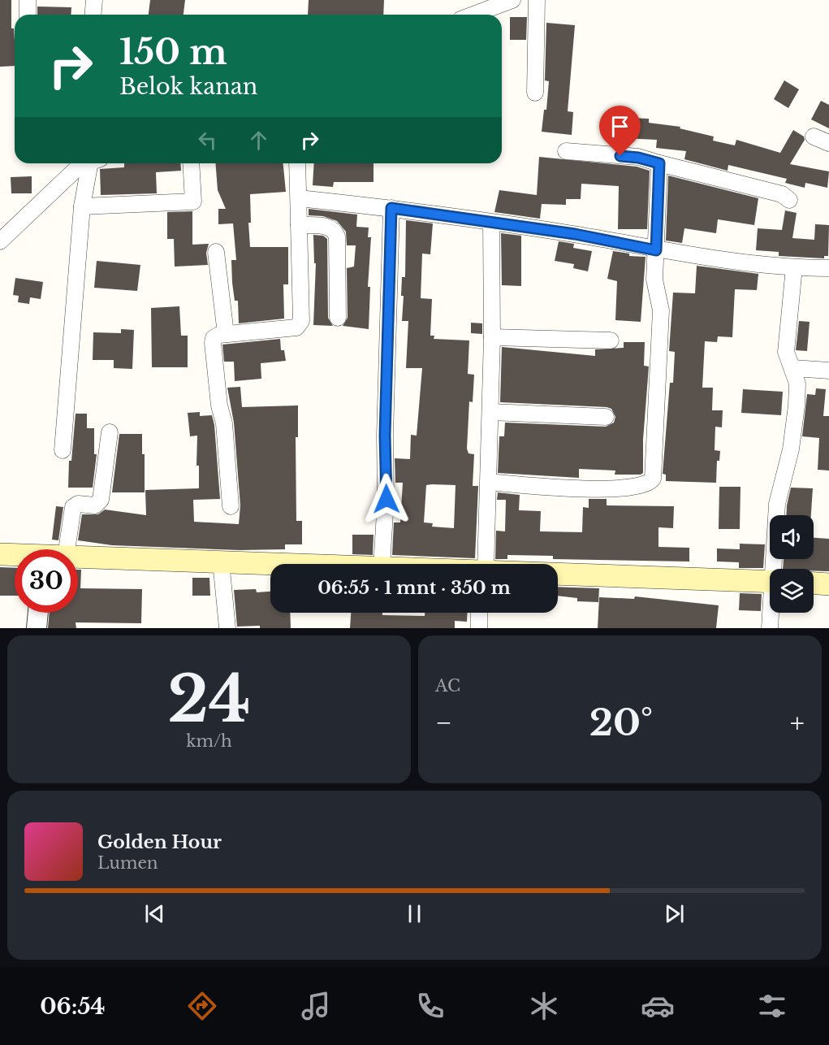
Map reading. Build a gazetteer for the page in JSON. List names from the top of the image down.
{
  "page": {
    "turn": ["150 m", "Belok kanan"],
    "limit": "30",
    "trip": "06:55 · 1 mnt · 350 m",
    "tile": [
      ["24", "km/h"],
      "AC"
    ],
    "heat": ["−", "20°", "+"],
    "song": ["Golden Hour", "Lumen"],
    "tabs": "06:54"
  }
}
